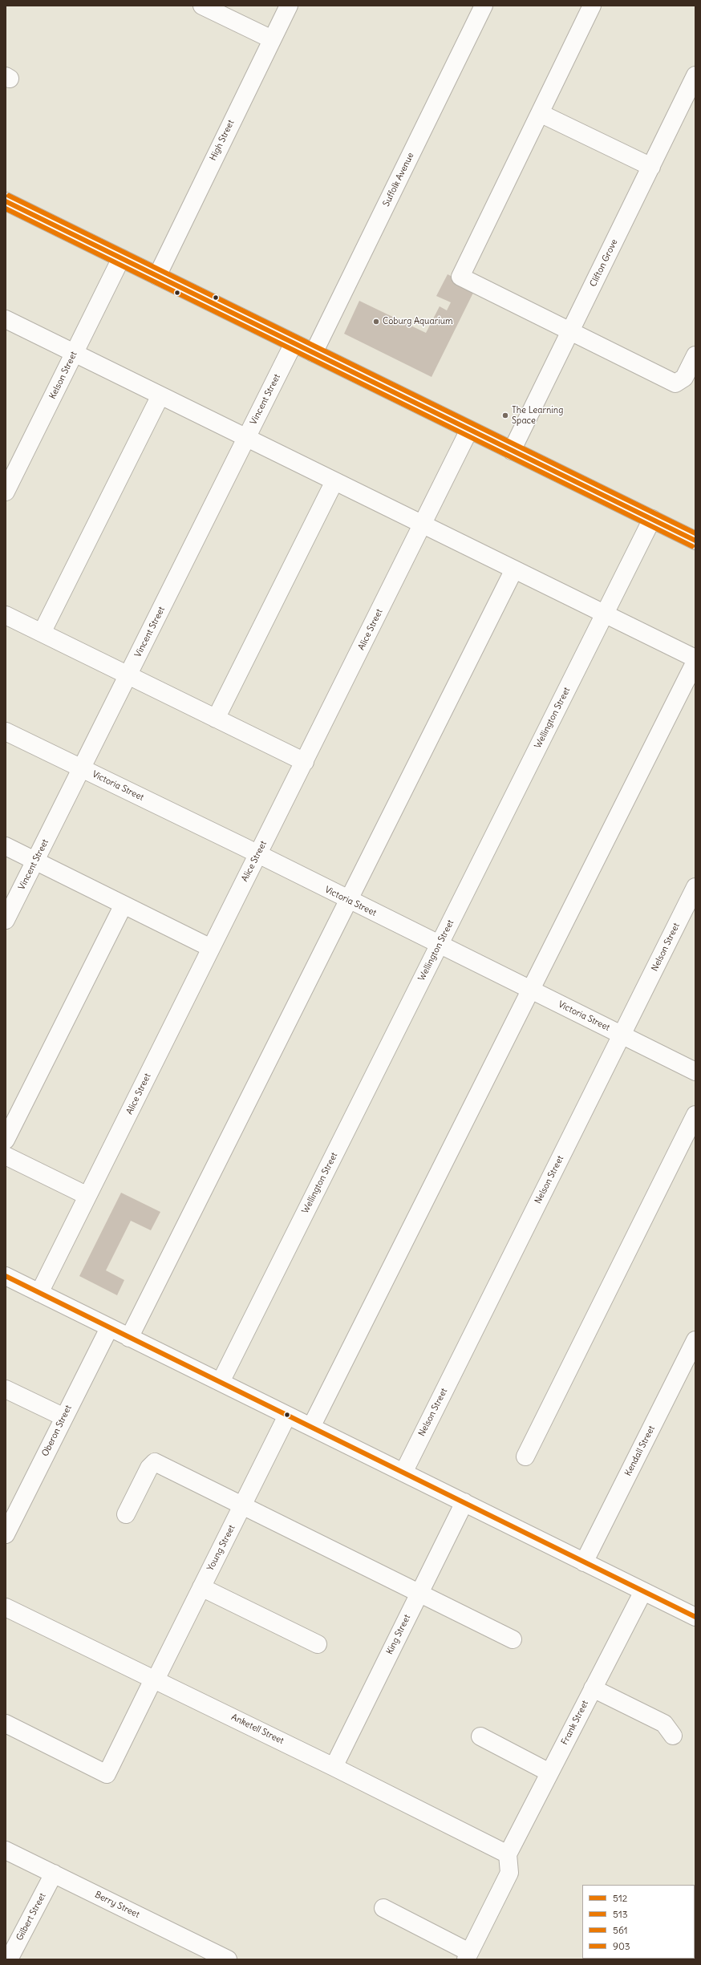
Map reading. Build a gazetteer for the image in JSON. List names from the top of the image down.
{
  "streets": {
    "main road": [
      "High Street",
      "Suffolk Avenue",
      "Clifton Grove",
      "Kelson Street",
      "Vincent Street",
      "Alice Street",
      "Wellington Street",
      "Victoria Street",
      "Nelson Street",
      "Oberon Street",
      "Kendall Street",
      "Young Street",
      "King Street",
      "Frank Street",
      "Anketell Street",
      "Berry Street",
      "Gilbert Street"
    ]
  },
  "crossings": [
    ["Vincent Street", "Victoria Street"],
    ["Alice Street", "Victoria Street"],
    ["Wellington Street", "Victoria Street"],
    ["Victoria Street", "Nelson Street"],
    ["Young Street", "Anketell Street"],
    ["King Street", "Anketell Street"],
    ["Frank Street", "Anketell Street"],
    ["Berry Street", "Gilbert Street"]
  ],
  "places": ["Coburg Aquarium", "The Learning Space"],
  "lines": [
    "transit line 903",
    "transit line 513",
    "transit line 561",
    "transit line 512"
  ],
  "legend": [
    "512",
    "513",
    "561",
    "903"
  ]
}
